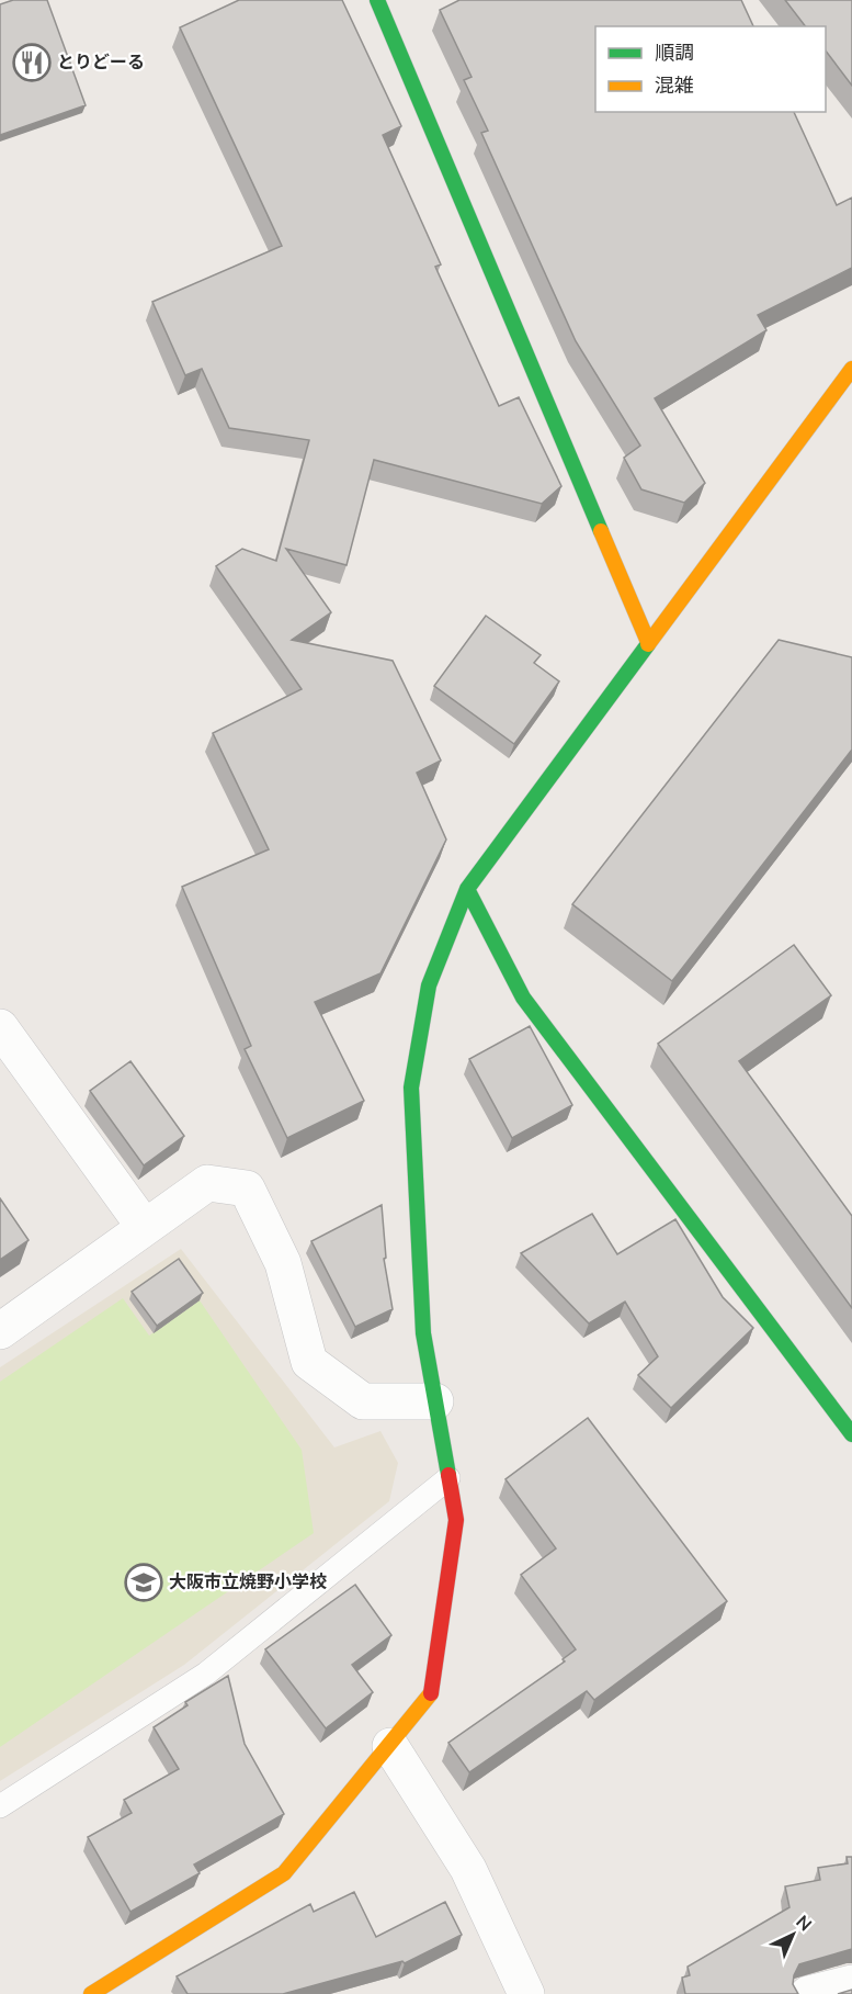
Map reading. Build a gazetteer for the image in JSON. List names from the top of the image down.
{
  "places": {
    "restaurant": ["とりどーる"],
    "school or university": ["大阪市立焼野小学校"]
  },
  "legend": ["順調", "混雑"],
  "north": "top right"
}
